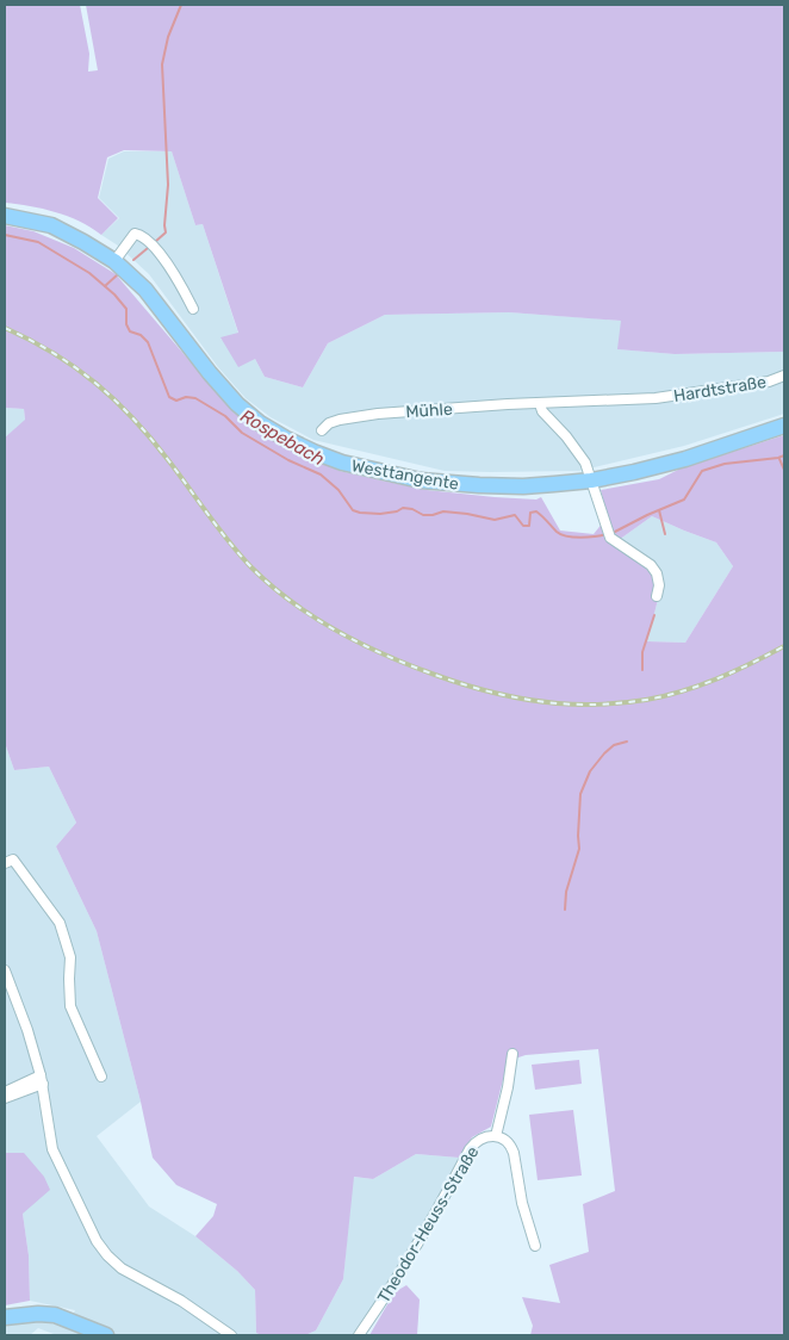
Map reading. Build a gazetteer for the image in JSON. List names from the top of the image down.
{
  "streets": {
    "main road": ["Westtangente"],
    "street": ["Hardtstraße", "Mühle", "Theodor-Heuss-Straße"]
  },
  "crossings": [
    ["Hardtstraße", "Mühle"]
  ],
  "water": ["Rospebach"]
}
